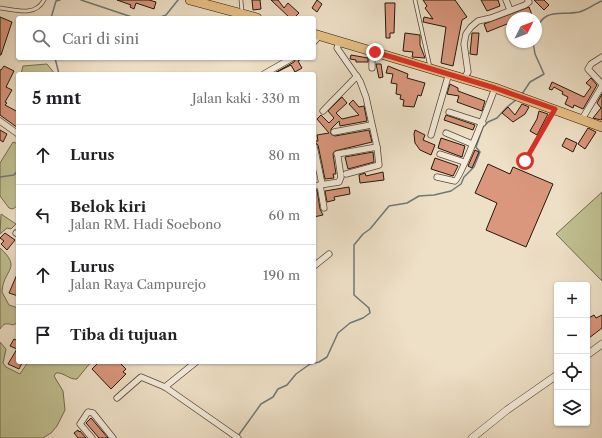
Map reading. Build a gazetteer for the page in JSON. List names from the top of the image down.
{
  "north": "top right",
  "page": {
    "search": "Cari di sini",
    "heading": ["5 mnt", "Jalan kaki · 330 m"],
    "list": [
      ["Lurus", "80 m"],
      ["Belok kiri", "Jalan RM. Hadi Soebono", "60 m"],
      ["Lurus", "Jalan Raya Campurejo", "190 m"],
      "Tiba di tujuan"
    ],
    "map_buttons": ["+", "−"]
  }
}
